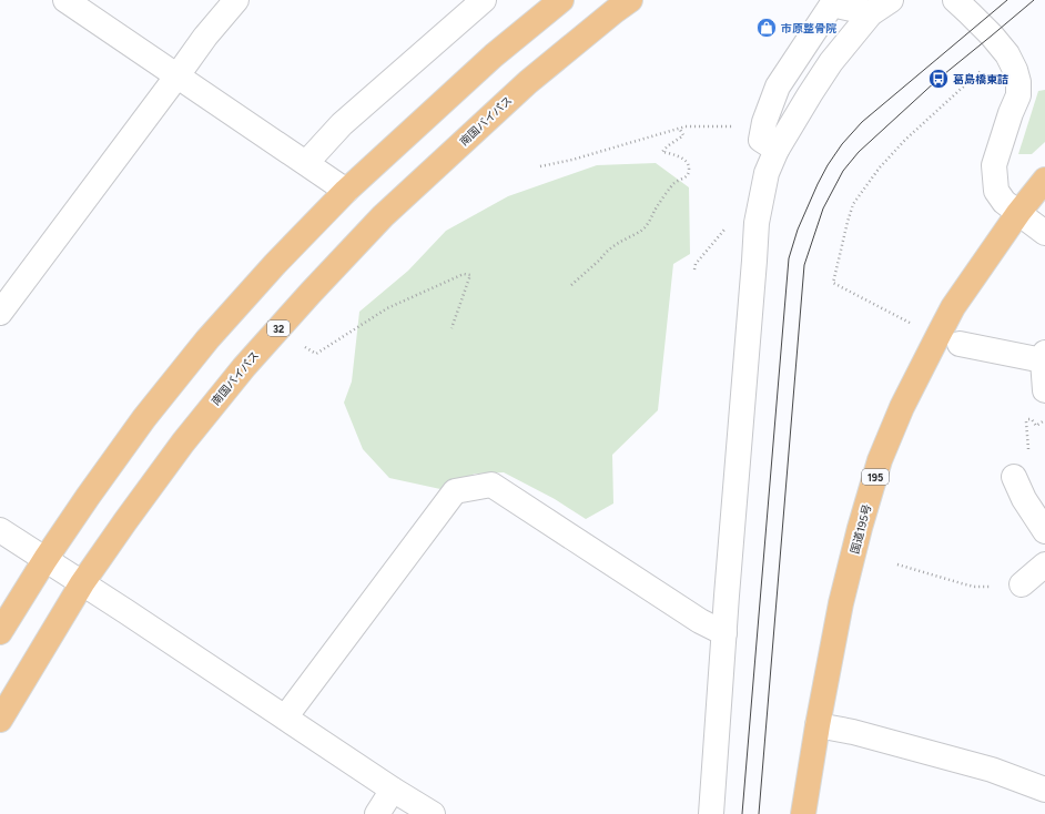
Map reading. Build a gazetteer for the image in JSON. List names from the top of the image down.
{
  "streets": {
    "highway": [
      "南国バイパス",
      "32",
      "195",
      "国道195号"
    ]
  },
  "places": {
    "shop": ["市原整骨院"],
    "bus stop": ["葛島橋東詰"]
  }
}
